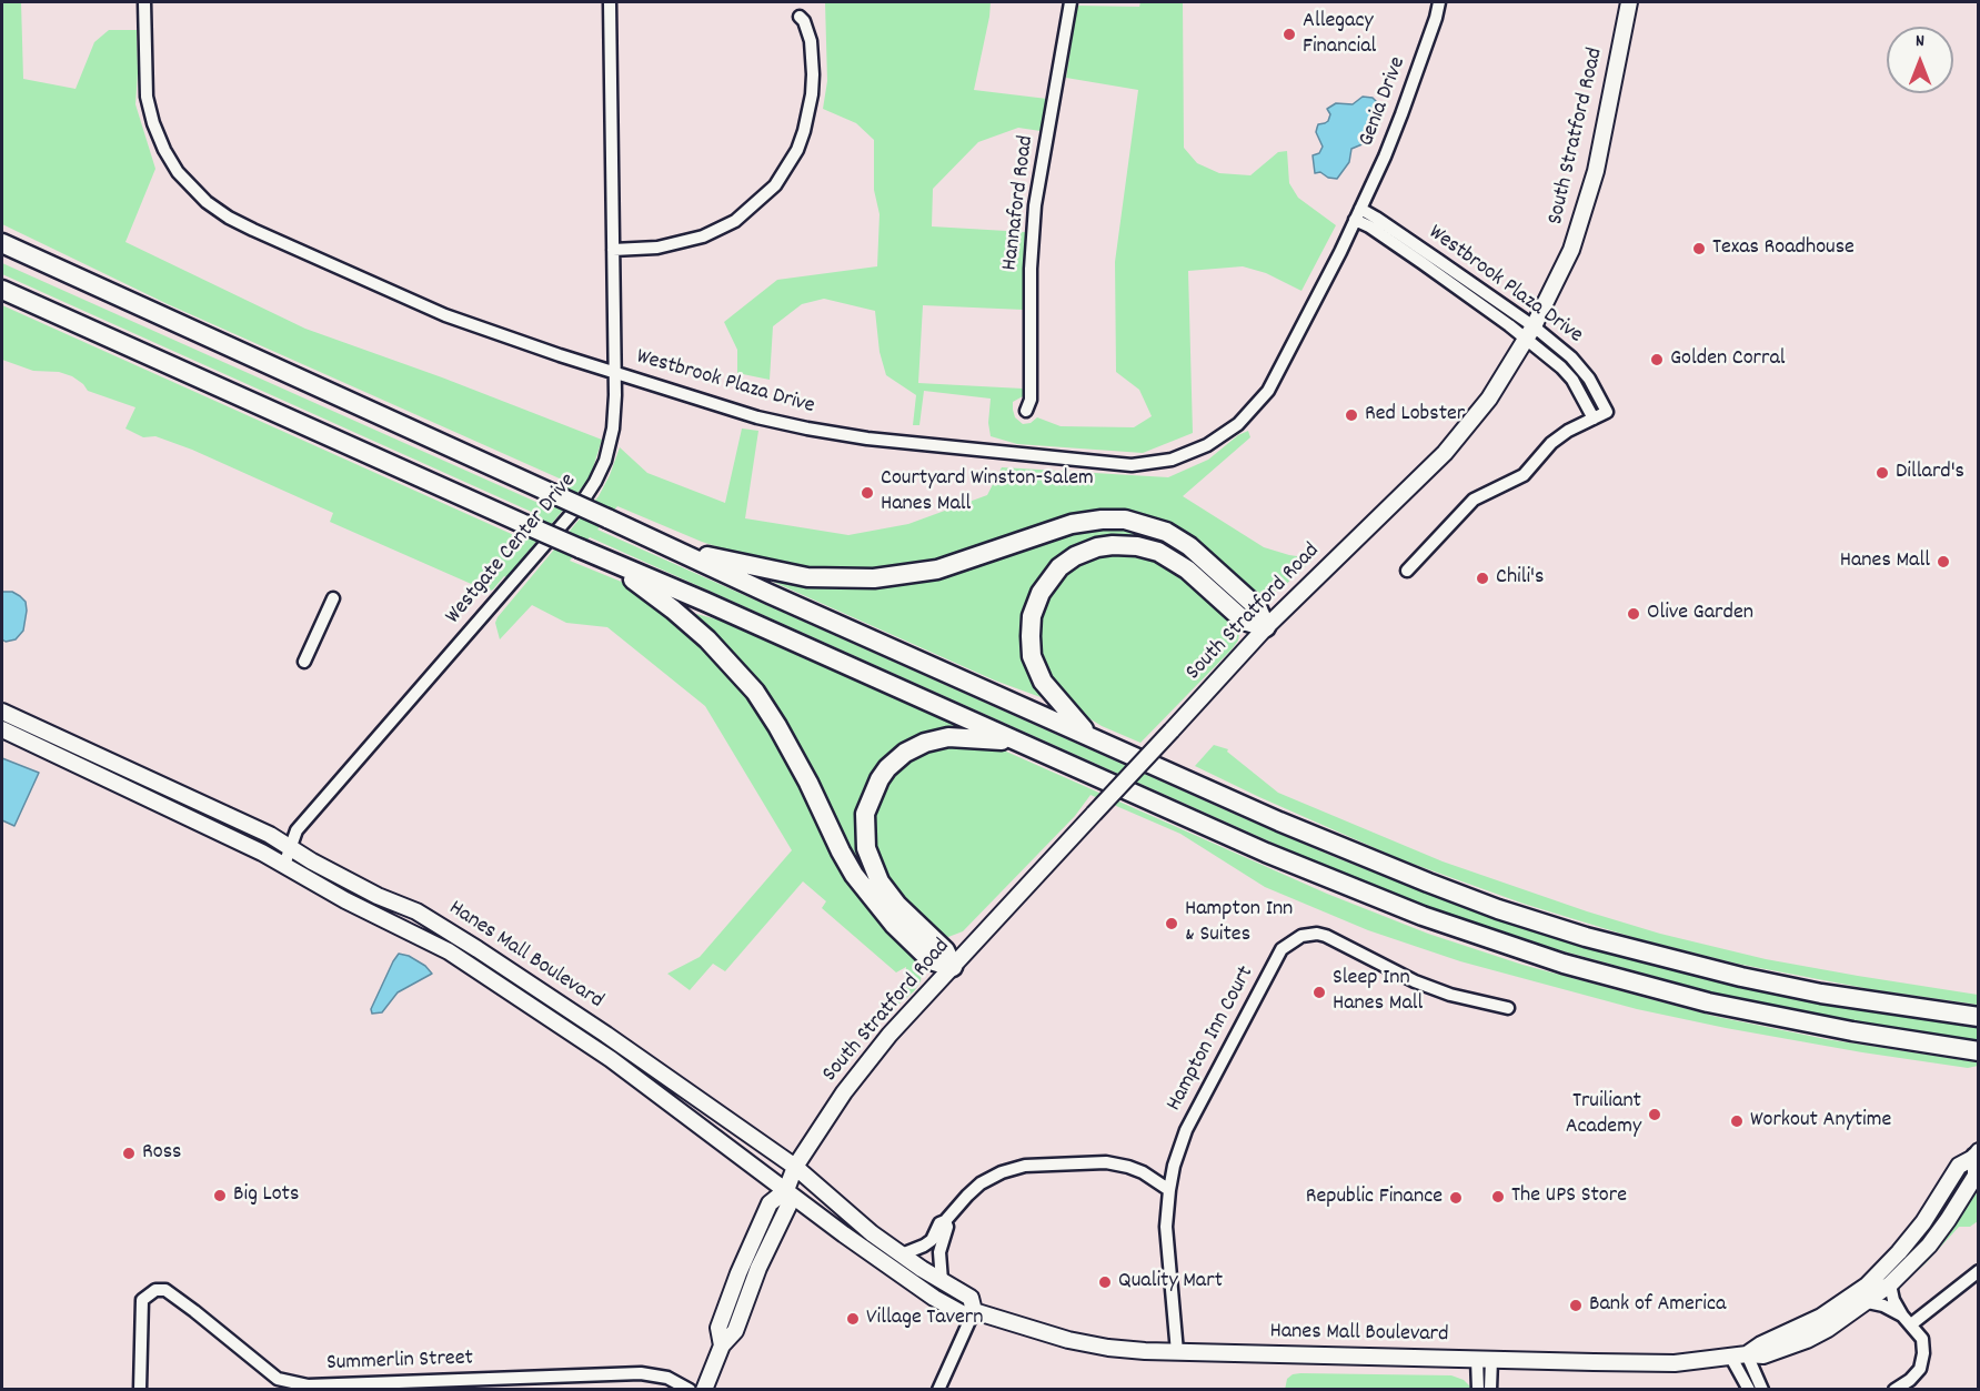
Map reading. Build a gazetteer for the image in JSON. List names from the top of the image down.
{
  "streets": {
    "main road": ["South Stratford Road", "Hanes Mall Boulevard"],
    "street": [
      "Genia Drive",
      "Hannaford Road",
      "Westbrook Plaza Drive",
      "Westgate Center Drive",
      "Hampton Inn Court",
      "Summerlin Street"
    ]
  },
  "crossings": [
    ["Genia Drive", "Westbrook Plaza Drive"],
    ["South Stratford Road", "Westbrook Plaza Drive"],
    ["South Stratford Road", "Hanes Mall Boulevard"],
    ["Westbrook Plaza Drive", "Westgate Center Drive"],
    ["Westgate Center Drive", "Hanes Mall Boulevard"],
    ["Hanes Mall Boulevard", "Hampton Inn Court"]
  ],
  "places": [
    "Allegacy Financial",
    "Texas Roadhouse",
    "Golden Corral",
    "Red Lobster",
    "Dillard's",
    "Courtyard Winston-Salem Hanes Mall",
    "Hanes Mall",
    "Chili's",
    "Olive Garden",
    "Hampton Inn & Suites",
    "Sleep Inn Hanes Mall",
    "Truiliant Academy",
    "Workout Anytime",
    "Ross",
    "Big Lots",
    "The UPS Store",
    "Republic Finance",
    "Quality Mart",
    "Bank of America",
    "Village Tavern"
  ],
  "north": "top"
}
